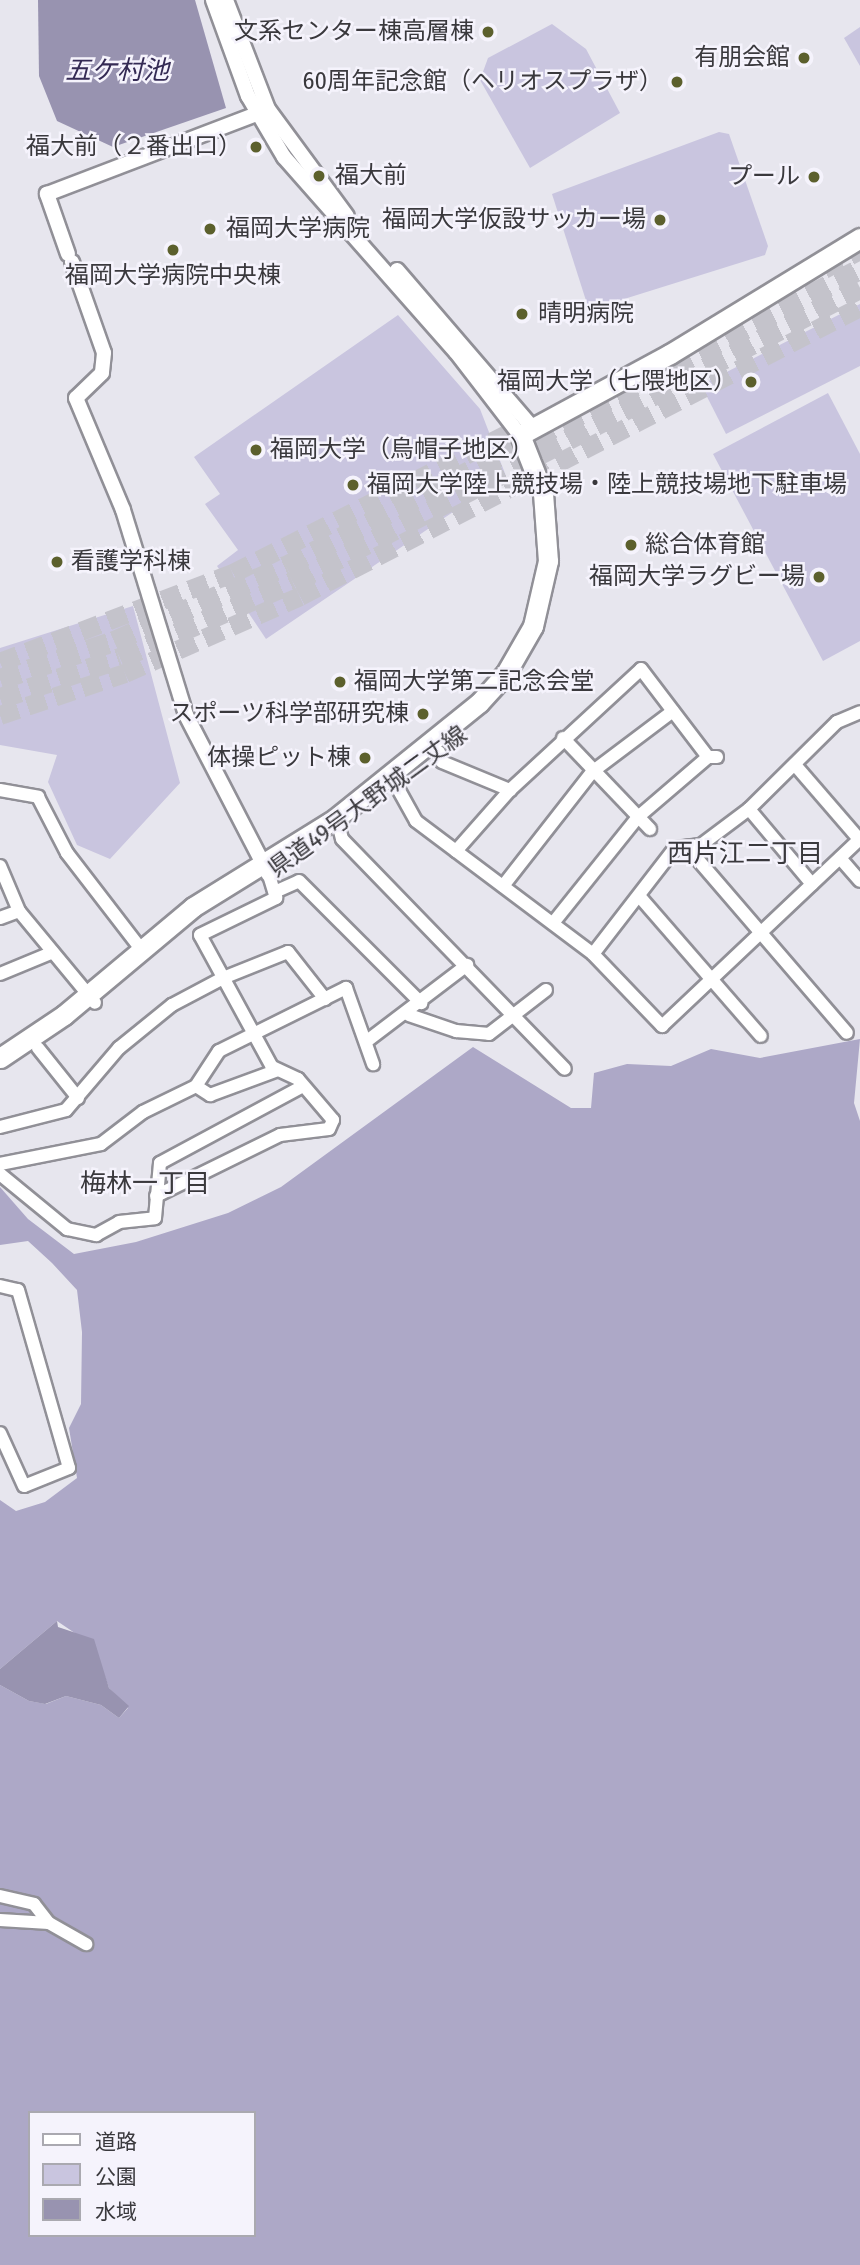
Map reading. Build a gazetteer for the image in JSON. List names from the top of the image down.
{
  "streets": {
    "main road": ["県道49号大野城二丈線"]
  },
  "districts": ["西片江二丁目", "梅林一丁目"],
  "water": ["五ケ村池"],
  "places": [
    "文系センター棟高層棟",
    "有朋会館",
    "60周年記念館（ヘリオスプラザ）",
    "福大前（２番出口）",
    "福大前",
    "プール",
    "福岡大学仮設サッカー場",
    "福岡大学病院",
    "福岡大学病院中央棟",
    "晴明病院",
    "福岡大学（七隈地区）",
    "福岡大学（烏帽子地区）",
    "福岡大学陸上競技場・陸上競技場地下駐車場",
    "総合体育館",
    "看護学科棟",
    "福岡大学ラグビー場",
    "福岡大学第二記念会堂",
    "スポーツ科学部研究棟",
    "体操ピット棟"
  ],
  "legend": ["道路", "公園", "水域"]
}
